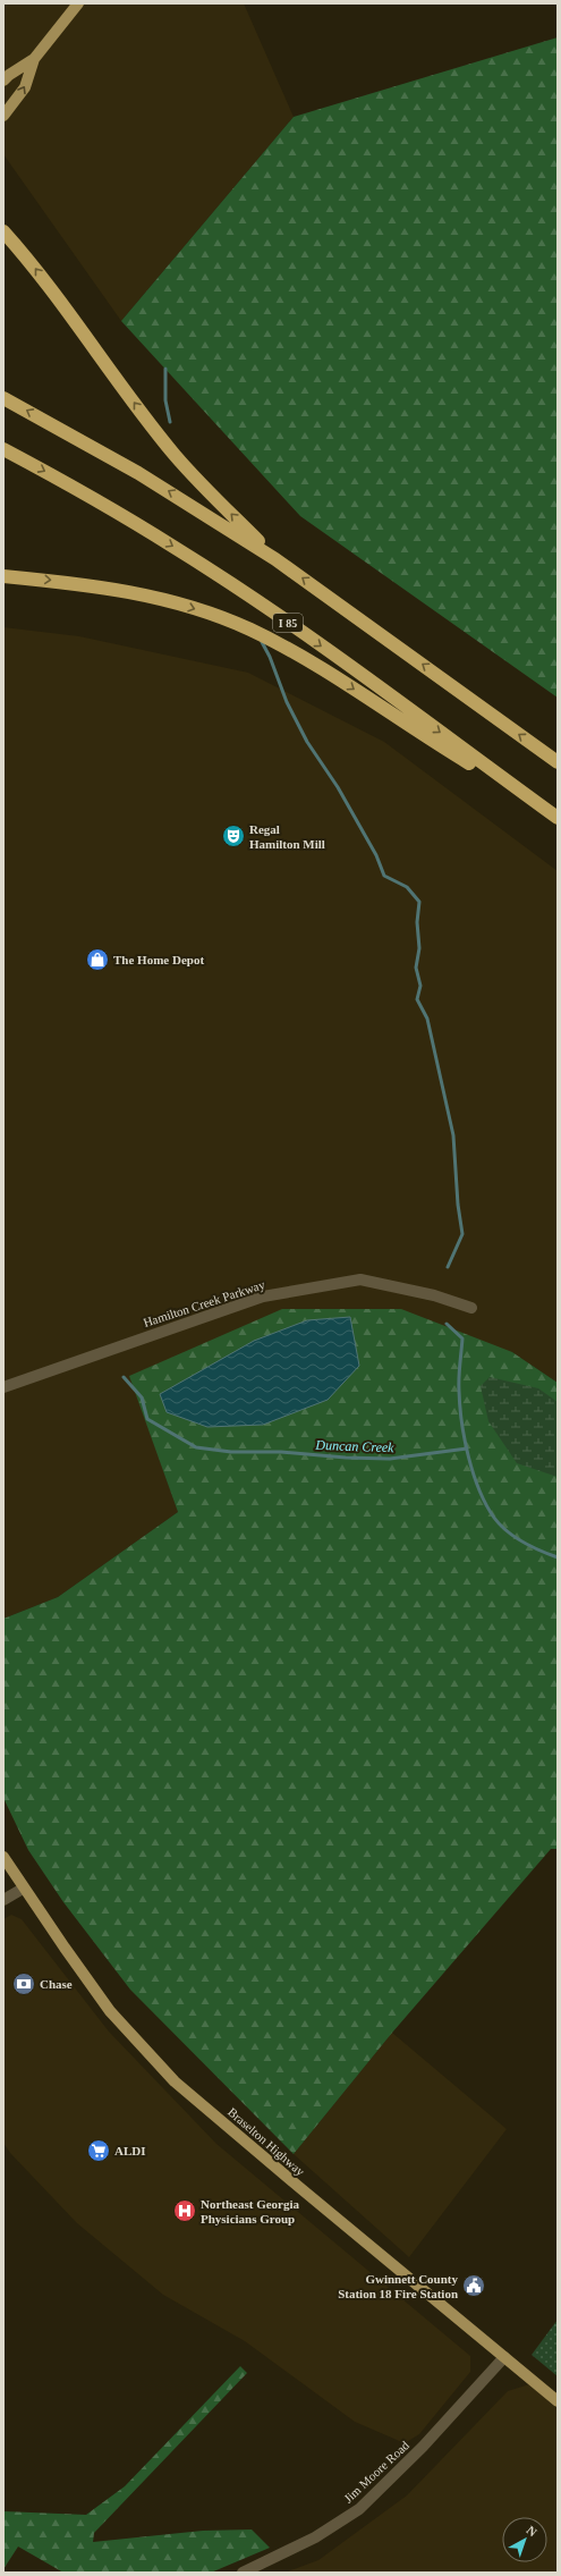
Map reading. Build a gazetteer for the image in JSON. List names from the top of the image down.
{
  "streets": {
    "highway": ["I 85"],
    "main road": ["Braselton Highway"],
    "street": ["Hamilton Creek Parkway", "Jim Moore Road"]
  },
  "crossings": [
    ["Braselton Highway", "Jim Moore Road"]
  ],
  "water": ["Duncan Creek"],
  "places": {
    "theatre": ["Regal Hamilton Mill"],
    "shop": ["The Home Depot"],
    "bank": ["Chase"],
    "supermarket": ["ALDI"],
    "hospital": ["Northeast Georgia Physicians Group"],
    "public building": ["Gwinnett County Station 18 Fire Station"]
  },
  "north": "top right"
}
